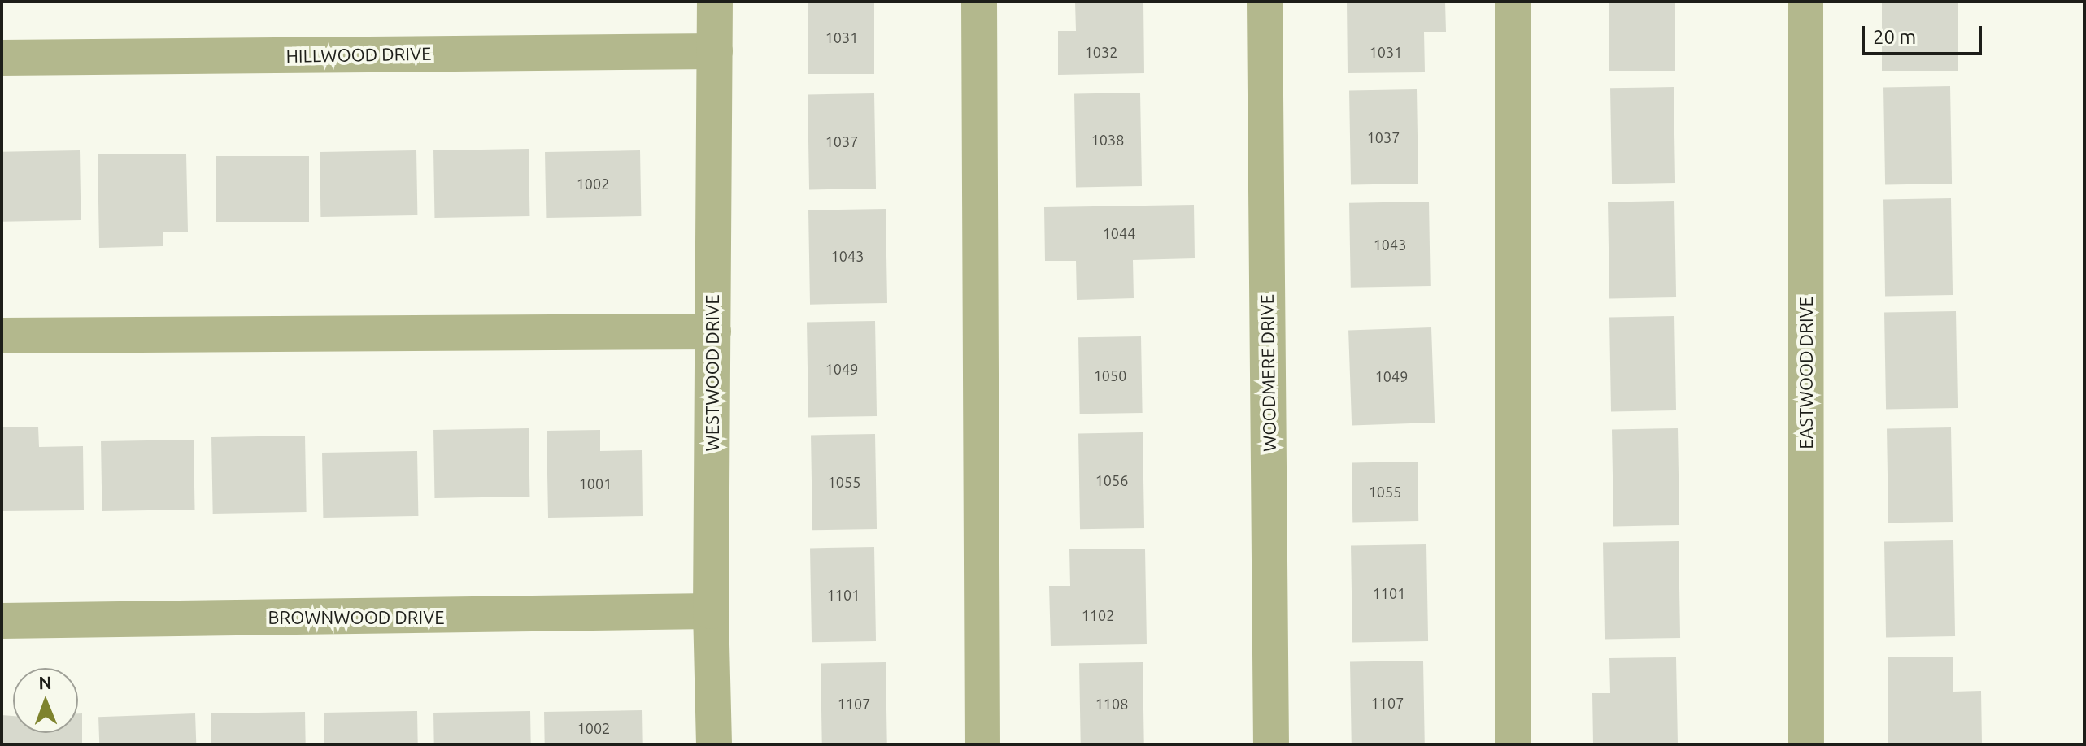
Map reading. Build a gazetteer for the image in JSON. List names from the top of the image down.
{
  "streets": {
    "street": [
      "HILLWOOD DRIVE",
      "WESTWOOD DRIVE",
      "WOODMERE DRIVE",
      "EASTWOOD DRIVE",
      "BROWNWOOD DRIVE"
    ]
  },
  "crossings": [
    ["HILLWOOD DRIVE", "WESTWOOD DRIVE"],
    ["WESTWOOD DRIVE", "BROWNWOOD DRIVE"]
  ],
  "house_numbers": [
    "1031",
    "1032",
    "1031",
    "1037",
    "1038",
    "1037",
    "1002",
    "1044",
    "1043",
    "1043",
    "1049",
    "1050",
    "1049",
    "1056",
    "1055",
    "1001",
    "1055",
    "1101",
    "1101",
    "1102",
    "1107",
    "1107",
    "1108",
    "1002"
  ],
  "scale_bar": "20 m",
  "north": "top"
}
